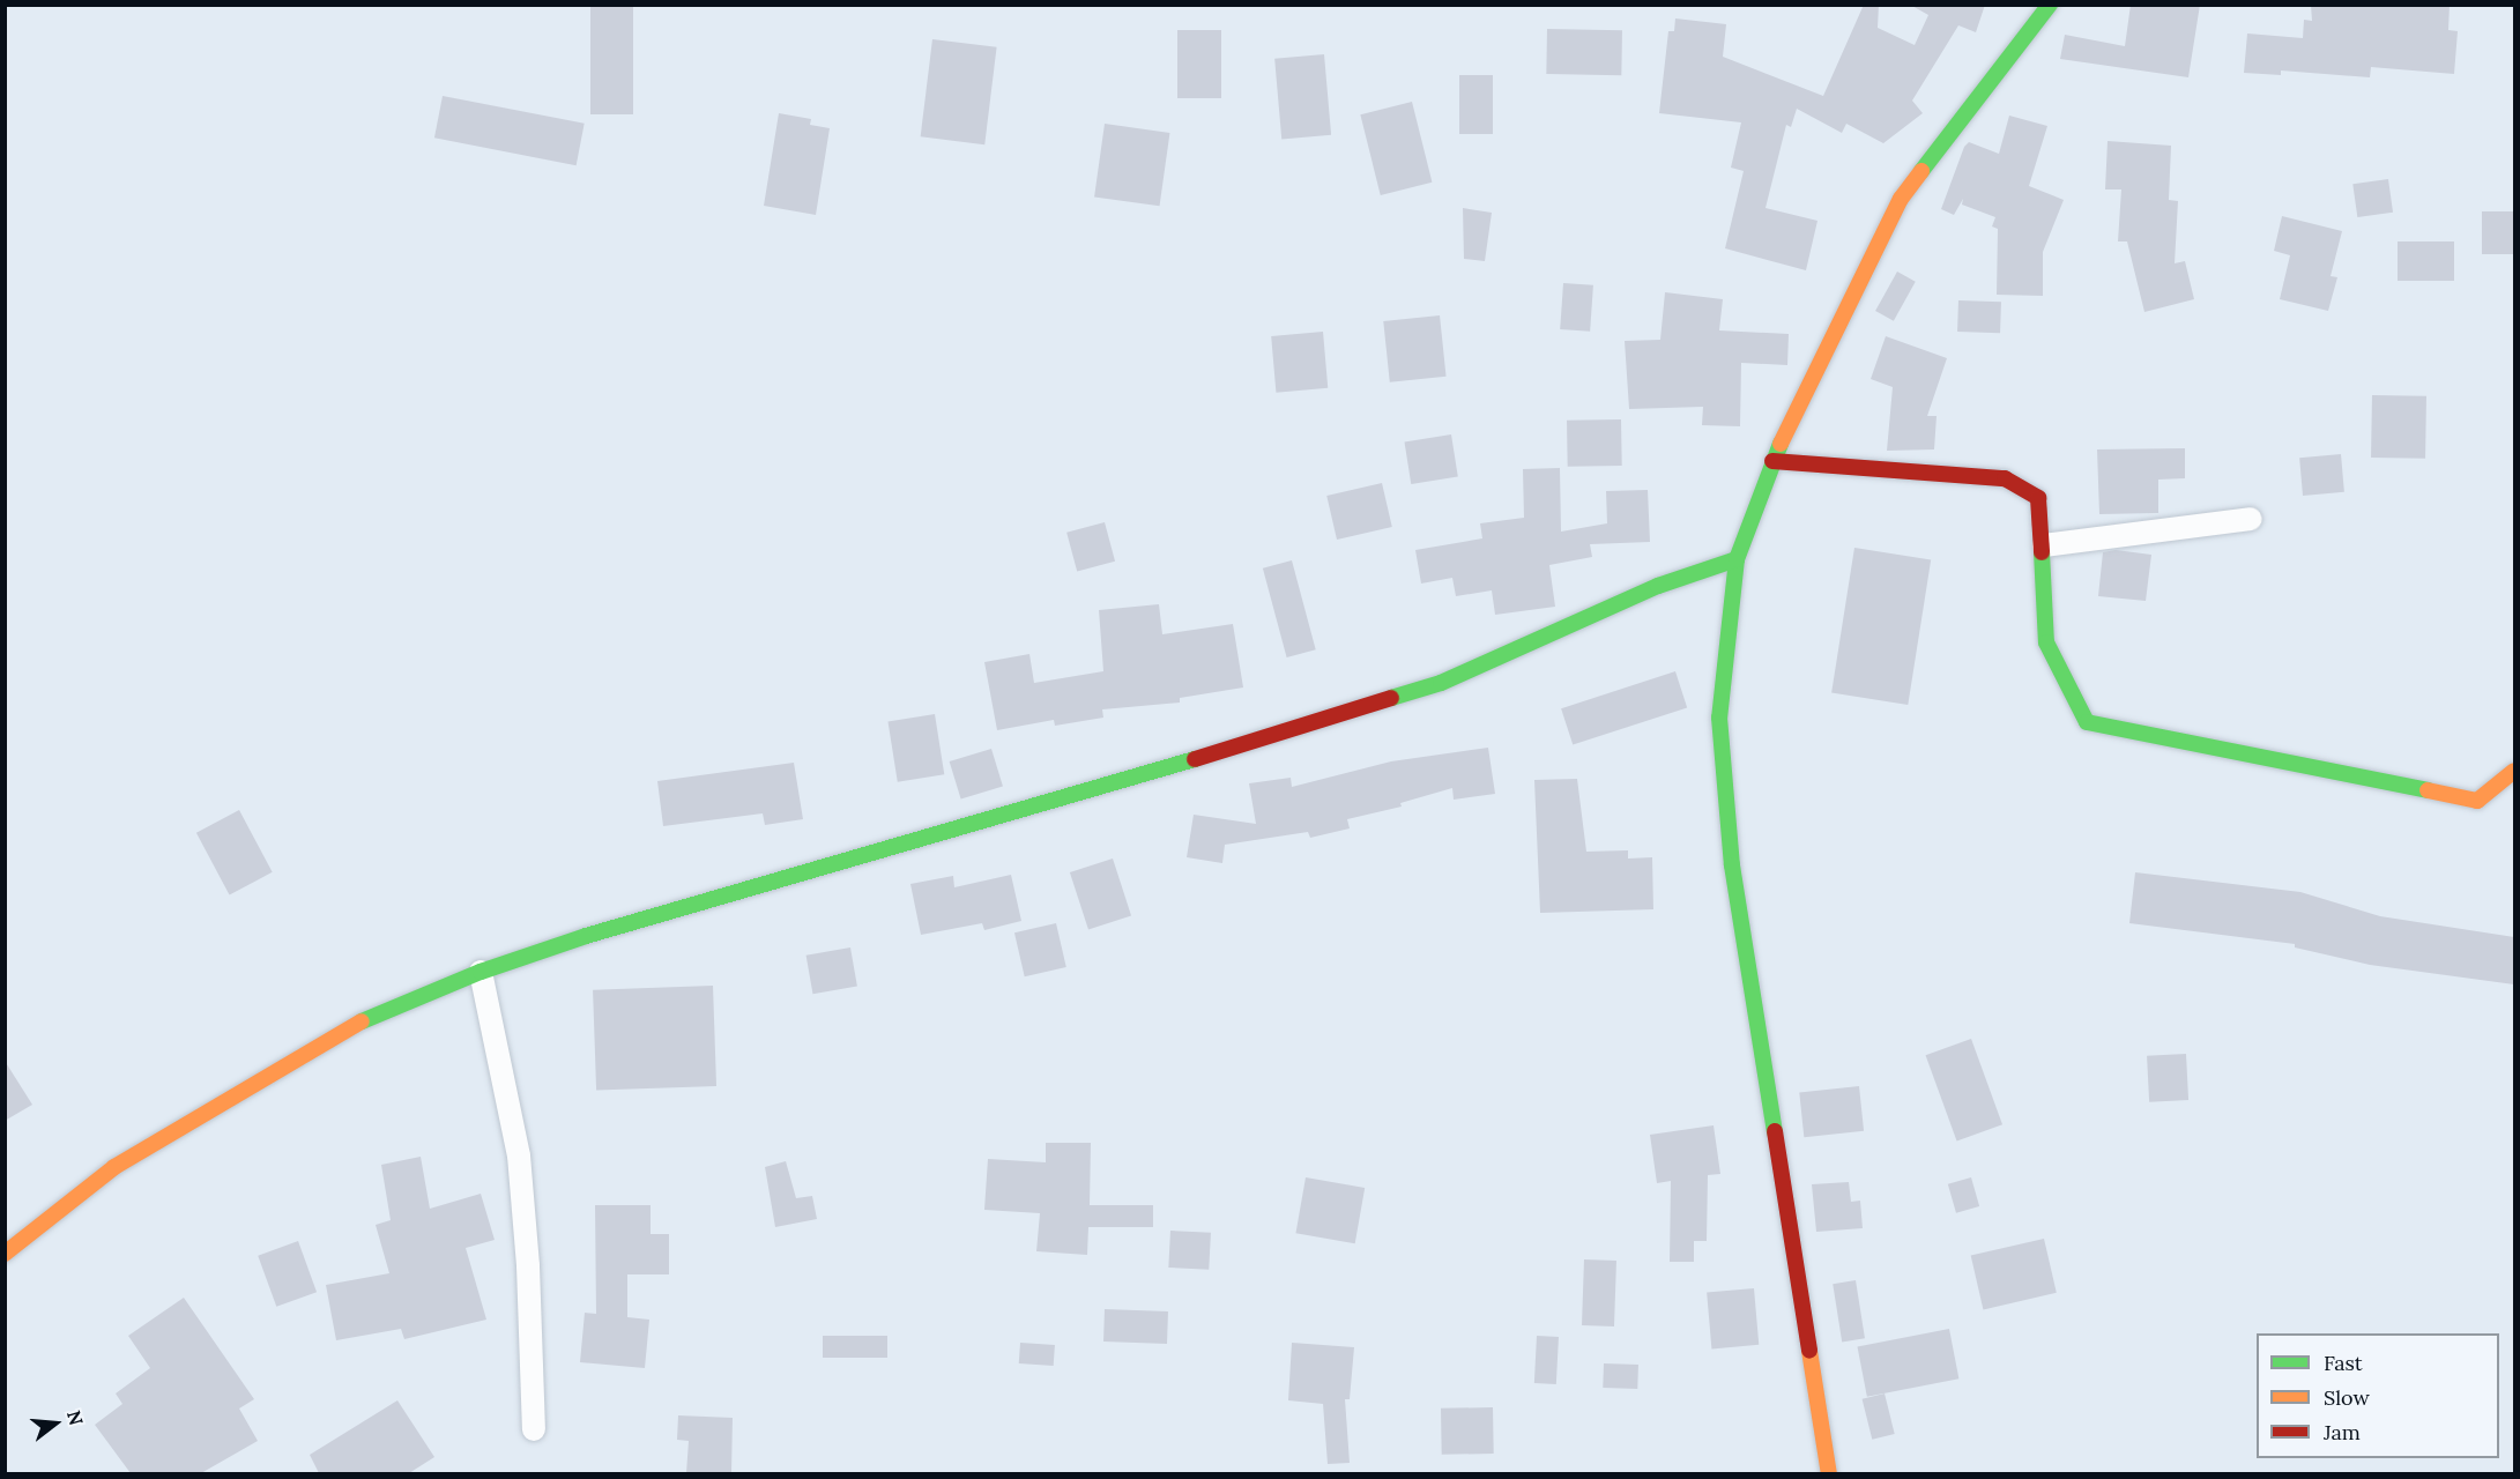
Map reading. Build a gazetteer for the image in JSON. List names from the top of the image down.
{
  "legend": ["Fast", "Slow", "Jam"],
  "north": "right"
}
